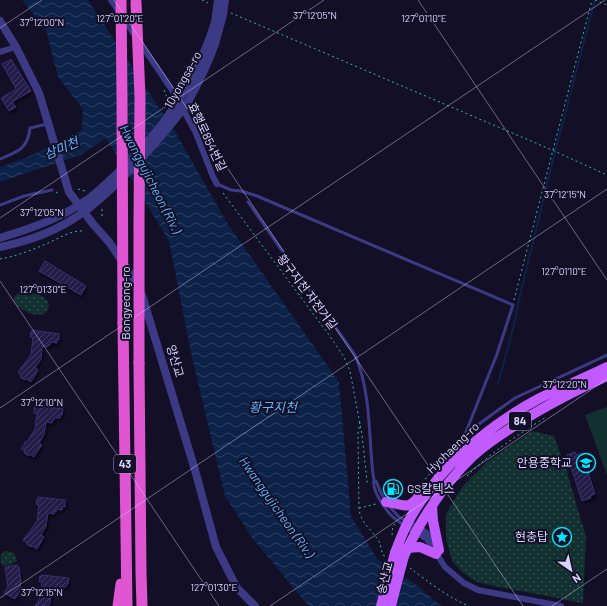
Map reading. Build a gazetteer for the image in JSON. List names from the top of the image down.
{
  "streets": {
    "highway": ["Bongyeong-ro", "43"],
    "main road": ["84", "Hyohaeng-ro", "송산교"],
    "street": ["10yongsa-ro", "효행로854번길", "양산교"],
    "path": ["황구지천 자전거길"]
  },
  "crossings": [
    ["10yongsa-ro", "양산교"],
    ["효행로854번길", "황구지천 자전거길"],
    ["황구지천 자전거길", "Hyohaeng-ro"],
    ["황구지천 자전거길", "송산교"],
    ["Hyohaeng-ro", "송산교"]
  ],
  "water": ["삼미천", "Hwanggujicheon (Riv.)", "황구지천"],
  "places": {
    "school or university": ["안용중학교"],
    "fuel station": ["GS칼텍스"],
    "place": ["현충탑"]
  },
  "north": "bottom right",
  "coordinates": [
    "37°12'05\"N",
    "127°01'20\"E",
    "127°01'10\"E",
    "37°12'00\"N",
    "37°12'15\"N",
    "127°01'30\"E",
    "37°12'20\"N",
    "37°12'10\"N"
  ]
}
